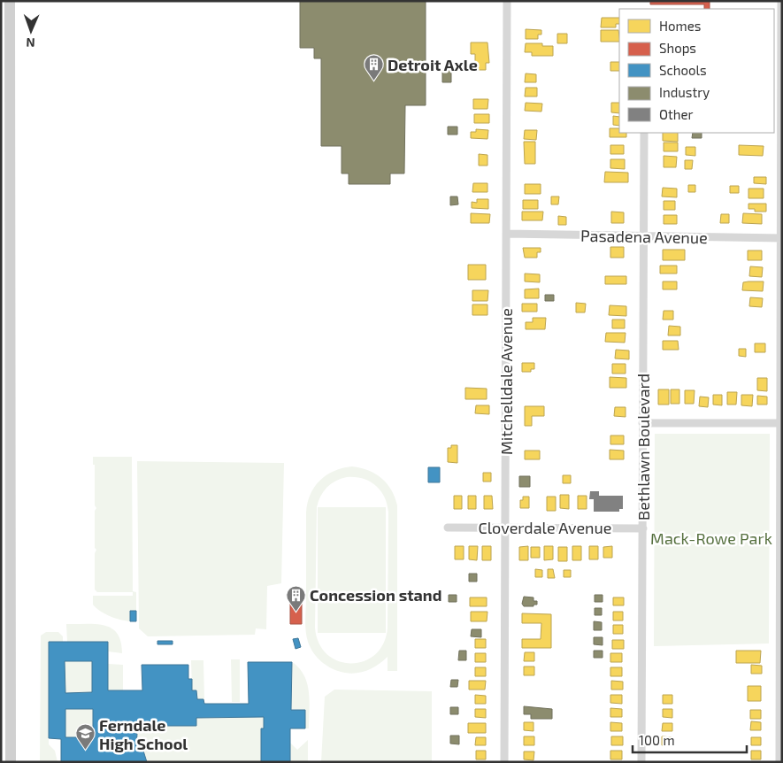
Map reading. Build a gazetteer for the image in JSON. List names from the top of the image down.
{
  "streets": {
    "street": [
      "Pasadena Avenue",
      "Mitchelldale Avenue",
      "Bethlawn Boulevard",
      "Cloverdale Avenue"
    ]
  },
  "crossings": [
    ["Pasadena Avenue", "Mitchelldale Avenue"],
    ["Pasadena Avenue", "Bethlawn Boulevard"],
    ["Mitchelldale Avenue", "Cloverdale Avenue"],
    ["Bethlawn Boulevard", "Cloverdale Avenue"]
  ],
  "parks": ["Mack-Rowe Park"],
  "places": {
    "building": ["Detroit Axle", "Concession stand"],
    "school or university": ["Ferndale High School"]
  },
  "legend": [
    "Homes",
    "Shops",
    "Schools",
    "Industry",
    "Other"
  ],
  "scale_bar": "100 m",
  "north": "bottom"
}
